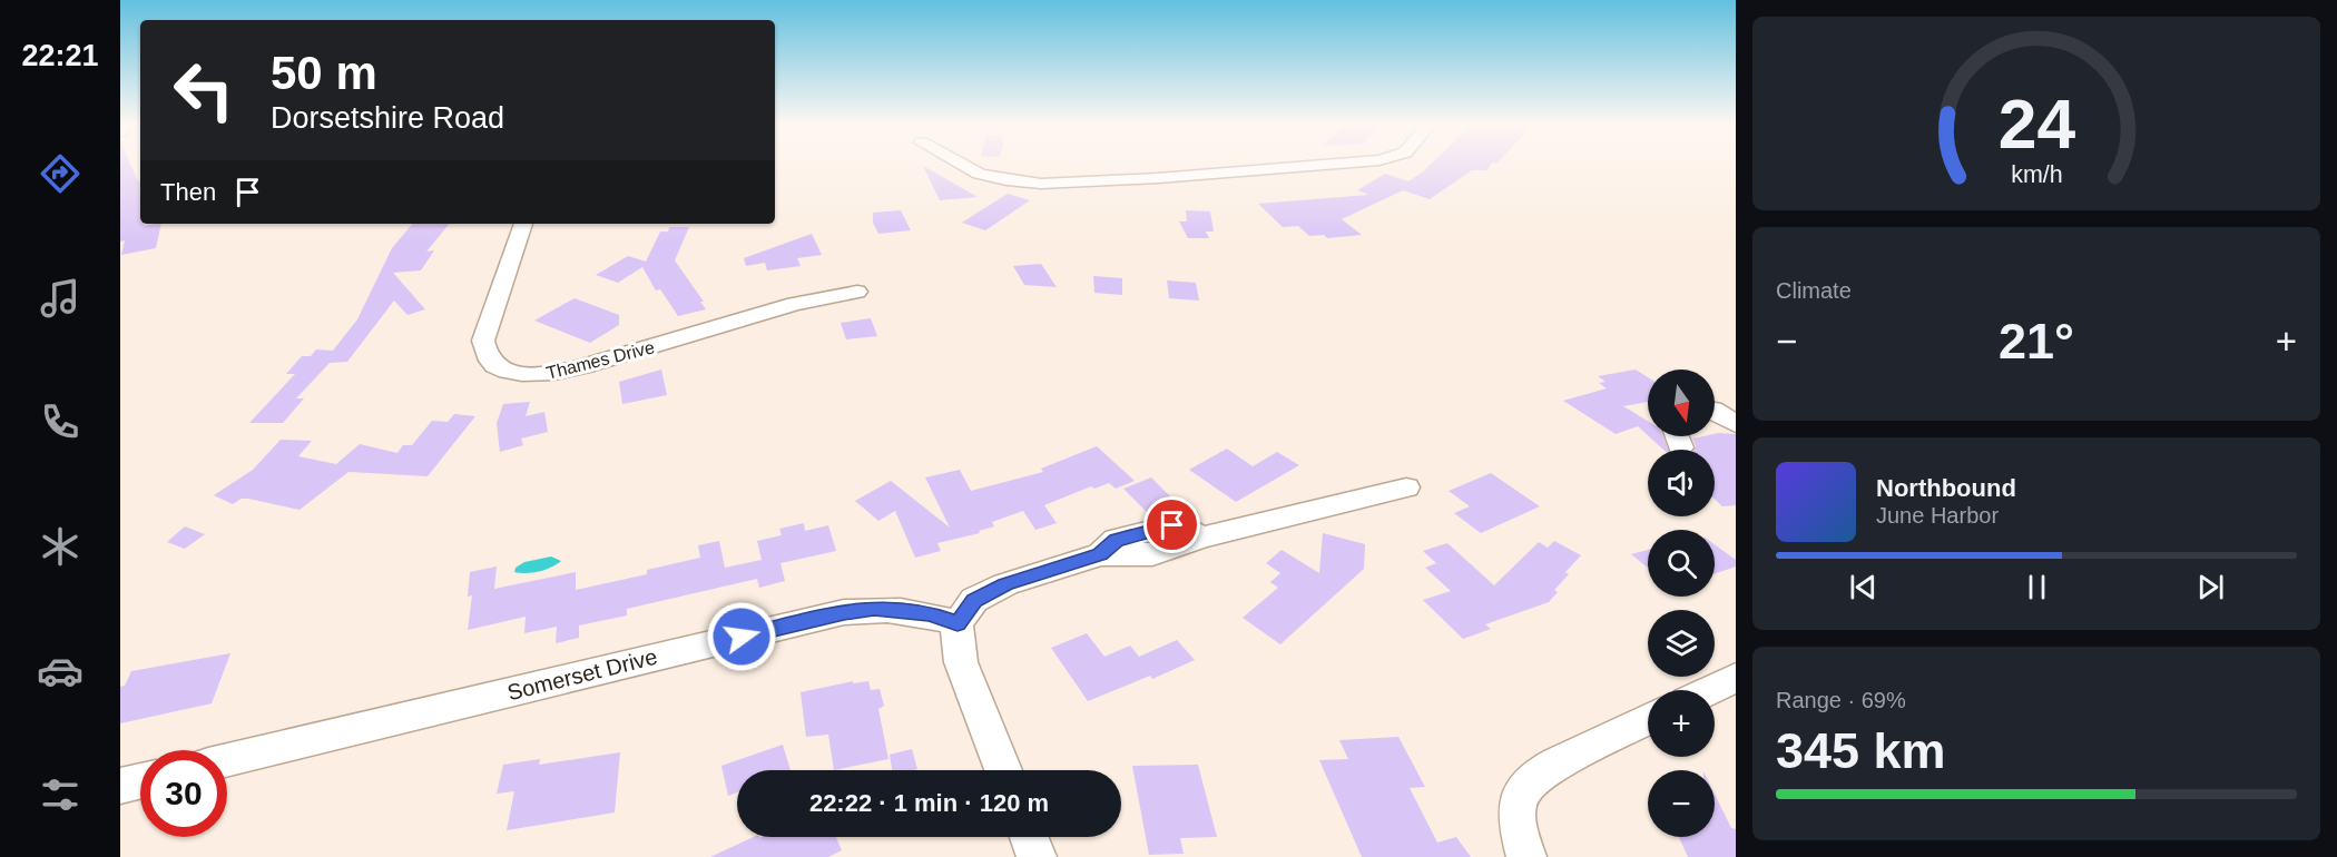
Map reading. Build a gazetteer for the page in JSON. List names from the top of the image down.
{
  "streets": {
    "street": ["Thames Drive", "Somerset Drive"]
  },
  "north": "bottom",
  "page": {
    "tabs": "22:21",
    "turn": ["50 m", "Dorsetshire Road"],
    "then": "Then",
    "tile": [
      "Climate",
      ["Range · 69%", "345 km"]
    ],
    "heat": ["−", "21°", "+"],
    "map_buttons": ["+", "−"],
    "song": ["Northbound", "June Harbor"],
    "limit": "30",
    "trip": "22:22 · 1 min · 120 m",
    "gauge": ["24", "km/h"]
  }
}
